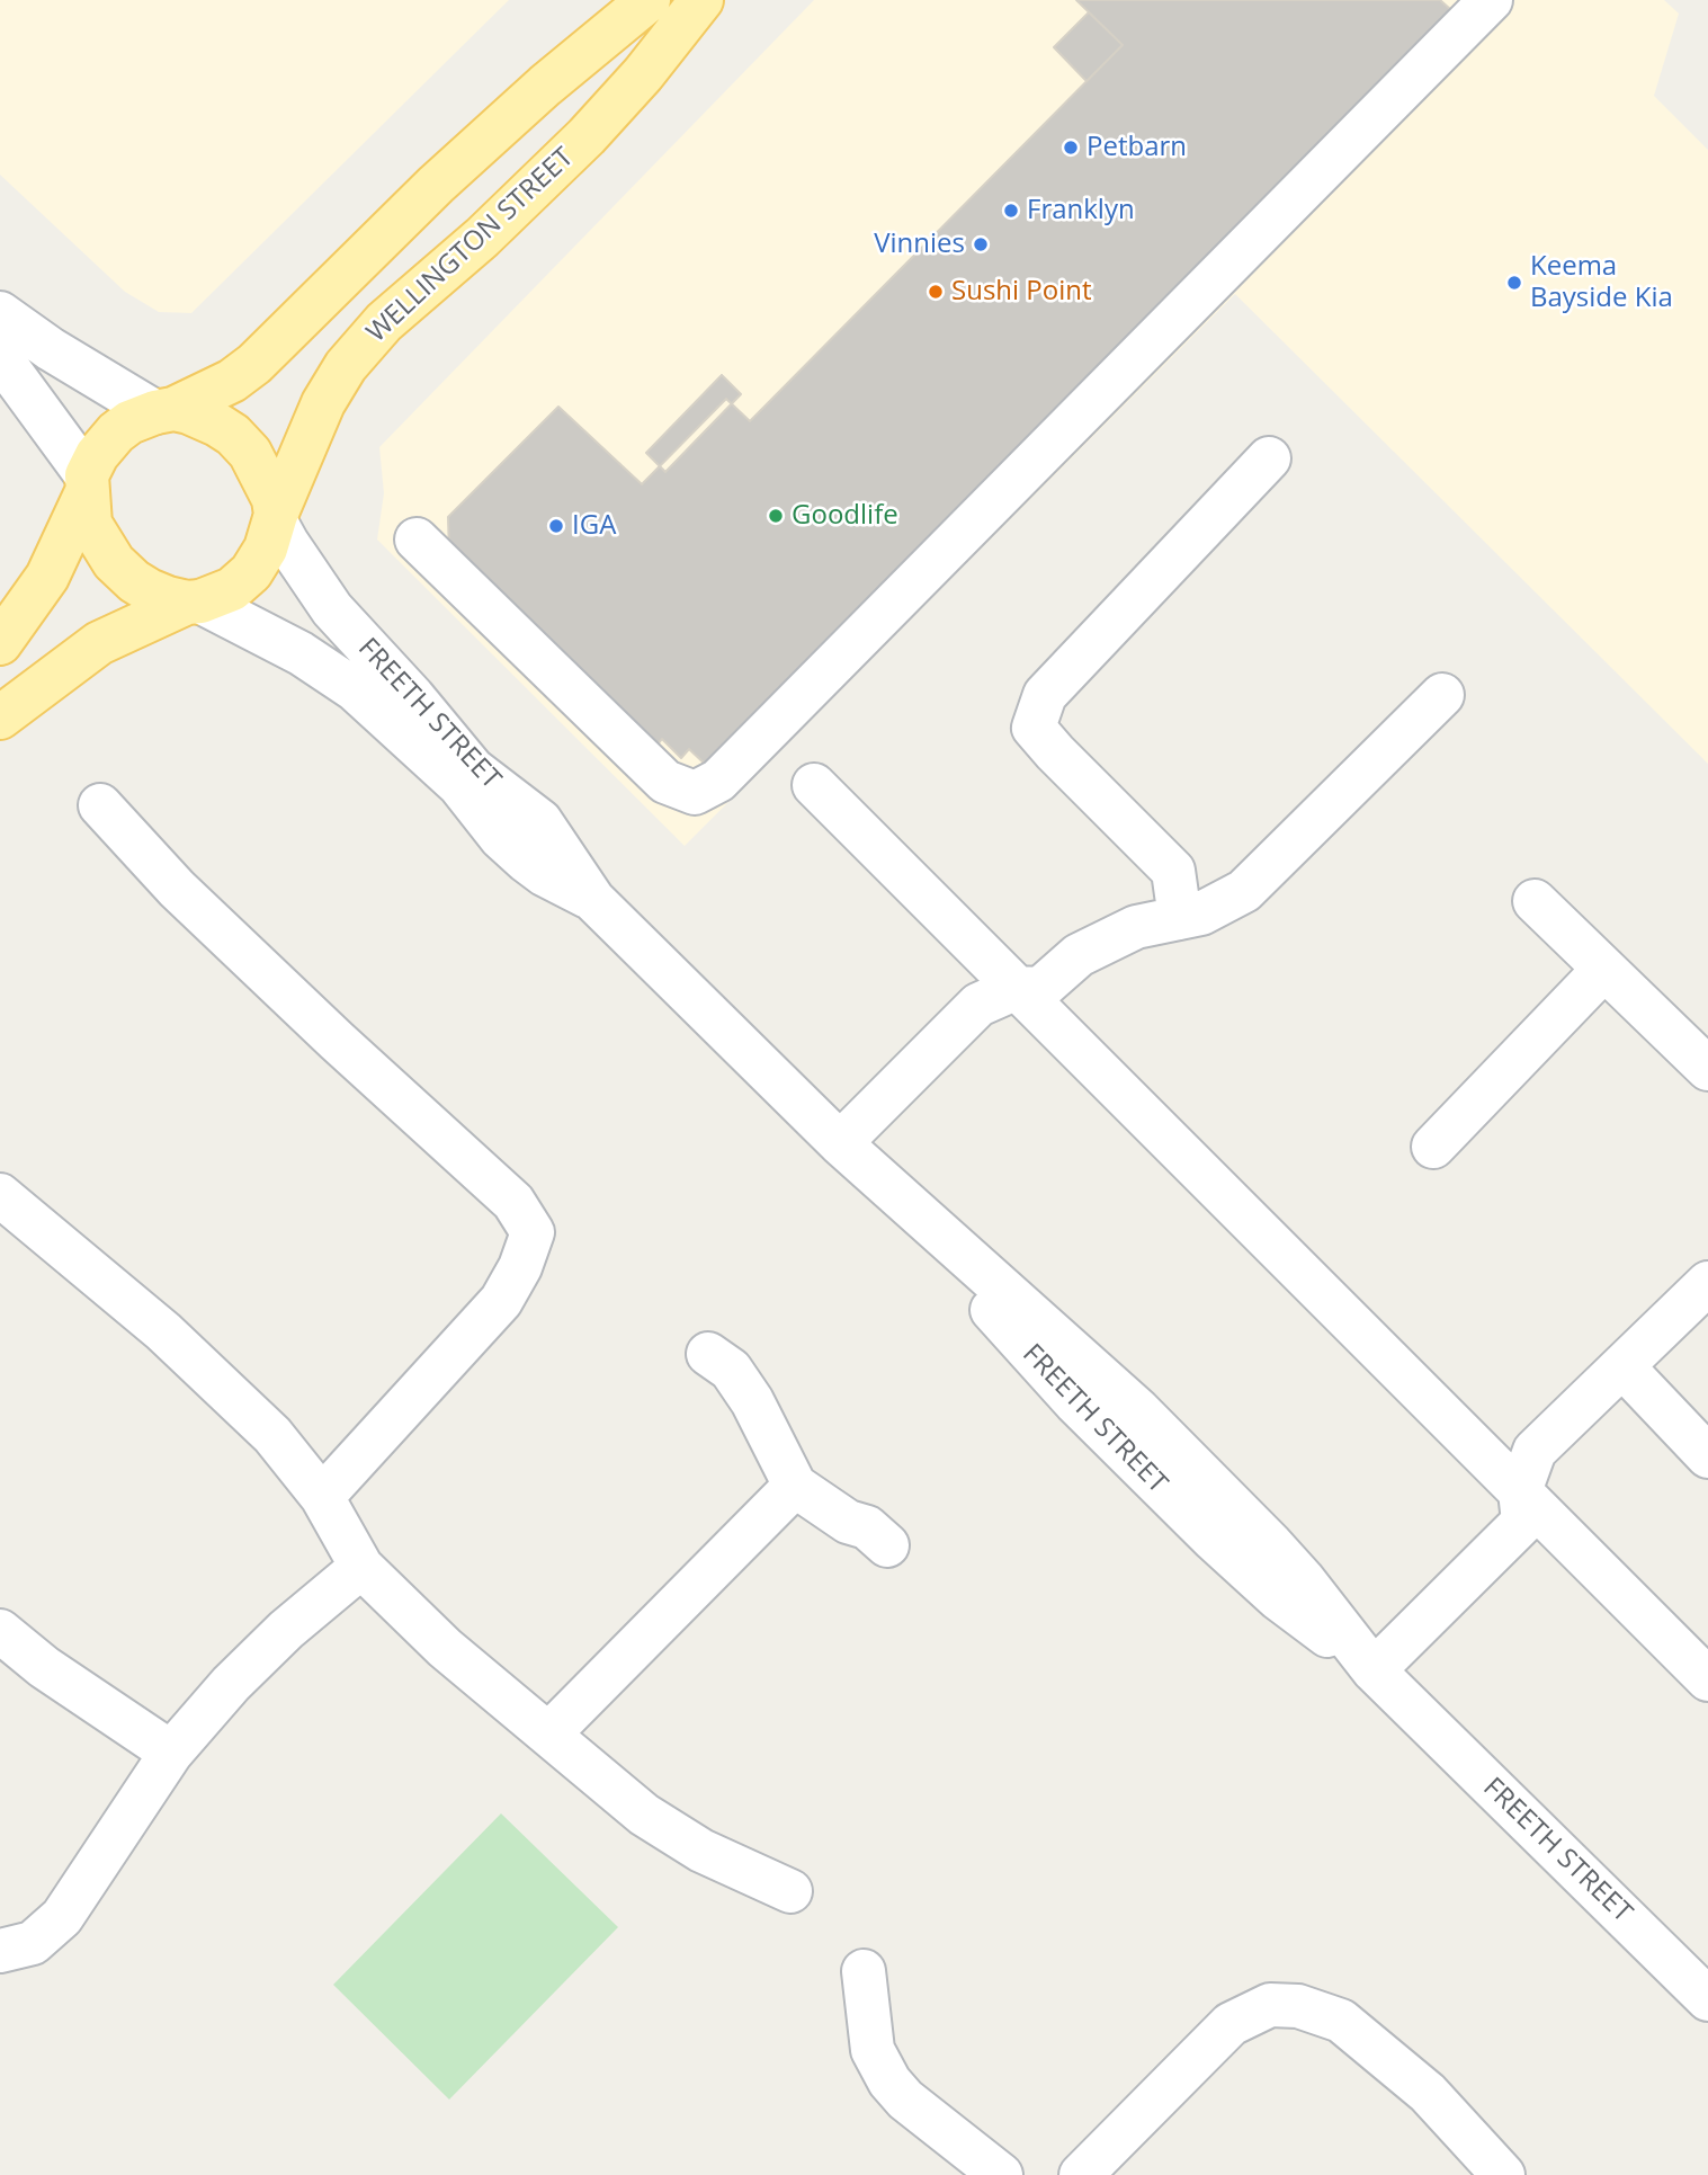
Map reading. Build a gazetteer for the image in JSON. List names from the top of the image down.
{
  "streets": {
    "main road": ["WELLINGTON STREET"],
    "street": ["FREETH STREET"]
  },
  "crossings": [
    ["WELLINGTON STREET", "FREETH STREET"]
  ],
  "places": [
    "Petbarn",
    "Franklyn",
    "Vinnies",
    "Keema Bayside Kia",
    "Sushi Point",
    "Goodlife",
    "IGA"
  ]
}
